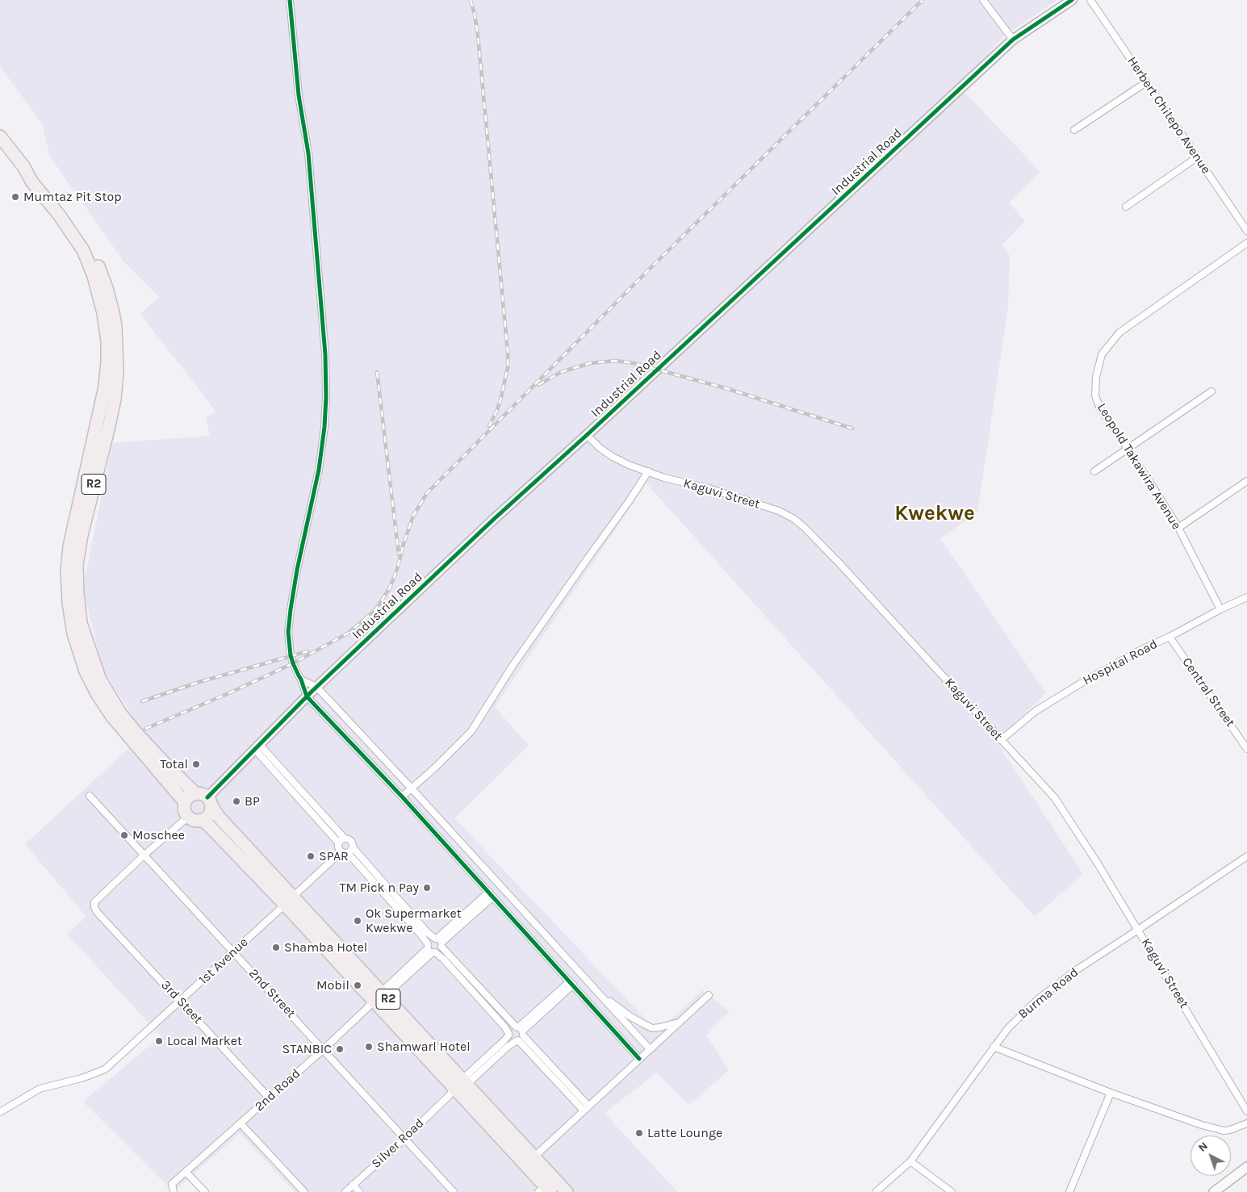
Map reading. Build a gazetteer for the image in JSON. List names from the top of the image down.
{
  "streets": {
    "highway": ["R2"],
    "street": [
      "Herbert Chitepo Avenue",
      "Industrial Road",
      "Leopold Takawira Avenue",
      "Kaguvi Street",
      "Hospital Road",
      "Central Street",
      "1st Avenue",
      "2nd Street",
      "Burma Road",
      "3rd Steet",
      "2nd Road",
      "Silver Road"
    ]
  },
  "crossings": [
    ["Industrial Road", "R2"],
    ["Industrial Road", "Kaguvi Street"],
    ["Leopold Takawira Avenue", "Hospital Road"],
    ["R2", "1st Avenue"],
    ["R2", "2nd Road"],
    ["R2", "Silver Road"],
    ["Kaguvi Street", "Hospital Road"],
    ["Kaguvi Street", "Burma Road"],
    ["Hospital Road", "Central Street"],
    ["1st Avenue", "2nd Street"],
    ["1st Avenue", "3rd Steet"],
    ["2nd Street", "3rd Steet"],
    ["2nd Street", "2nd Road"],
    ["2nd Street", "Silver Road"],
    ["3rd Steet", "2nd Road"]
  ],
  "districts": ["Kwekwe"],
  "places": [
    "Mumtaz Pit Stop",
    "Total",
    "BP",
    "Moschee",
    "SPAR",
    "TM Pick n Pay",
    "Ok Supermarket Kwekwe",
    "Shamba Hotel",
    "Mobil",
    "Local Market",
    "Shamwarl Hotel",
    "STANBIC",
    "Latte Lounge"
  ],
  "north": "top left"
}
